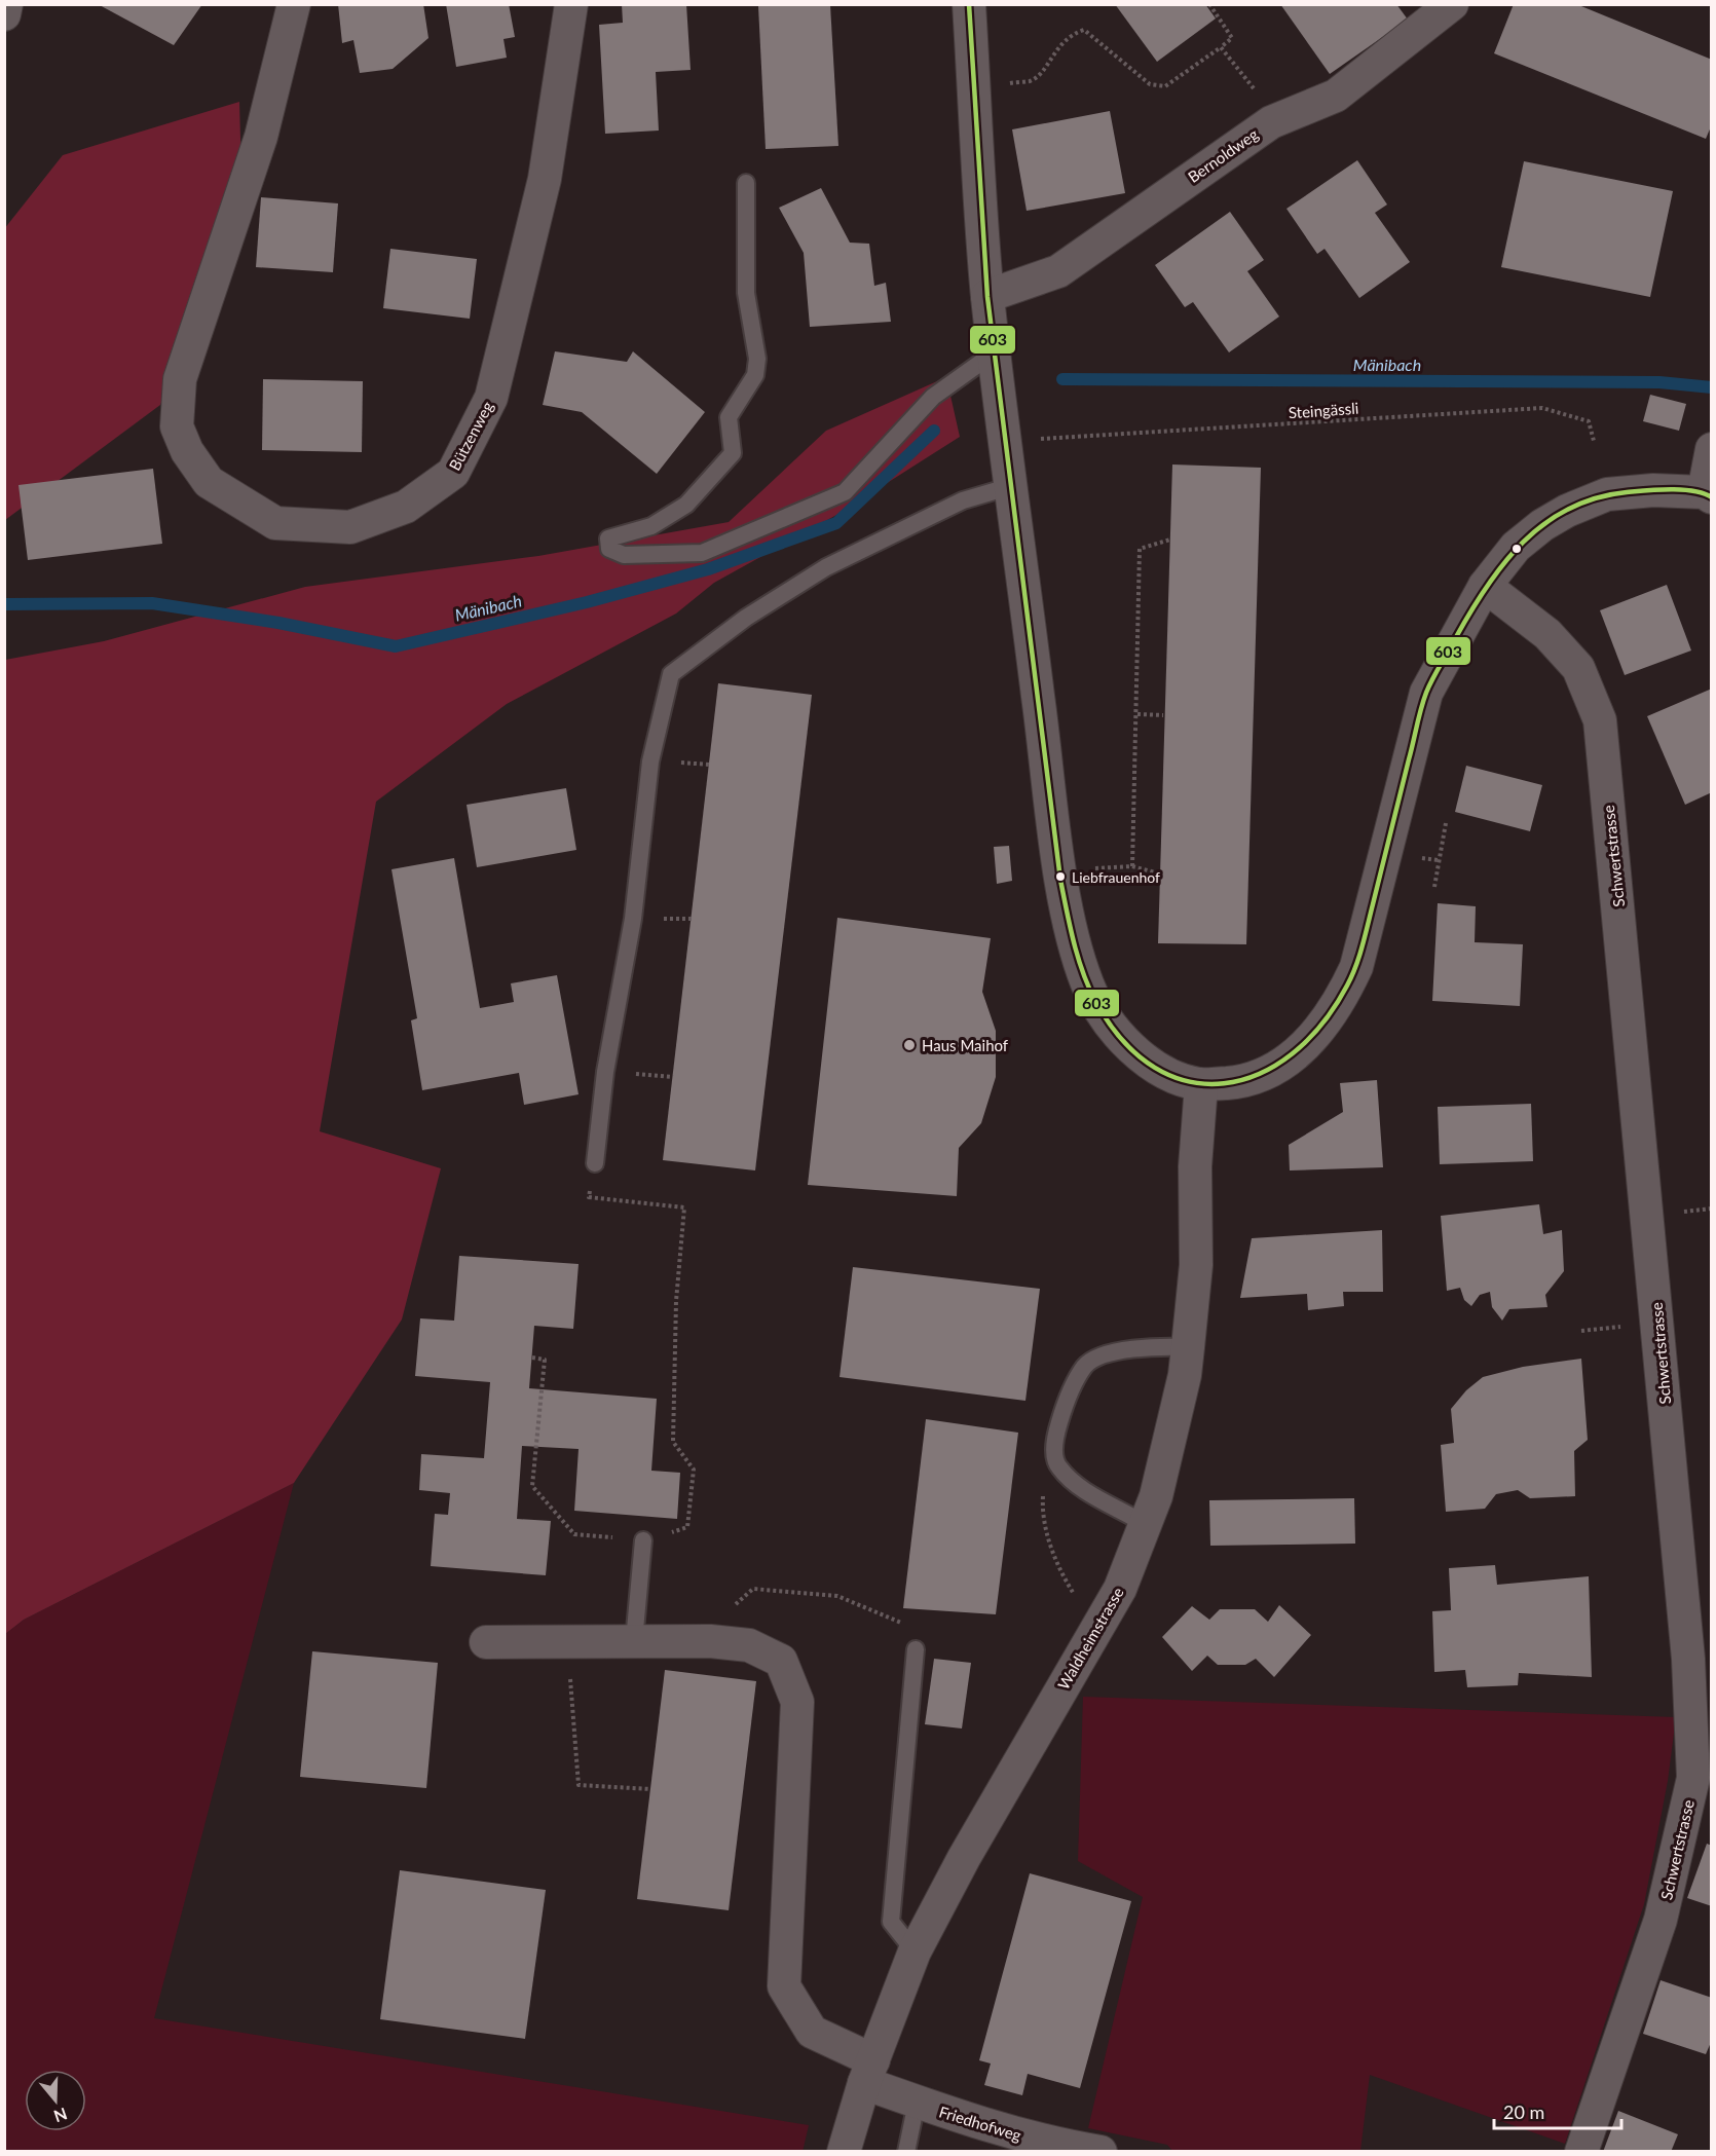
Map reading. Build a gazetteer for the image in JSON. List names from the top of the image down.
{
  "streets": {
    "street": [
      "Bernoldweg",
      "Bützenweg",
      "Schwertstrasse",
      "Waldheimstrasse",
      "Friedhofweg"
    ],
    "path": ["Steingässli"]
  },
  "crossings": [
    ["Waldheimstrasse", "Friedhofweg"]
  ],
  "water": ["Mänibach"],
  "places": ["Liebfrauenhof", "Haus Maihof"],
  "lines": ["transit line 603"],
  "scale_bar": "20 m",
  "north": "bottom"
}
